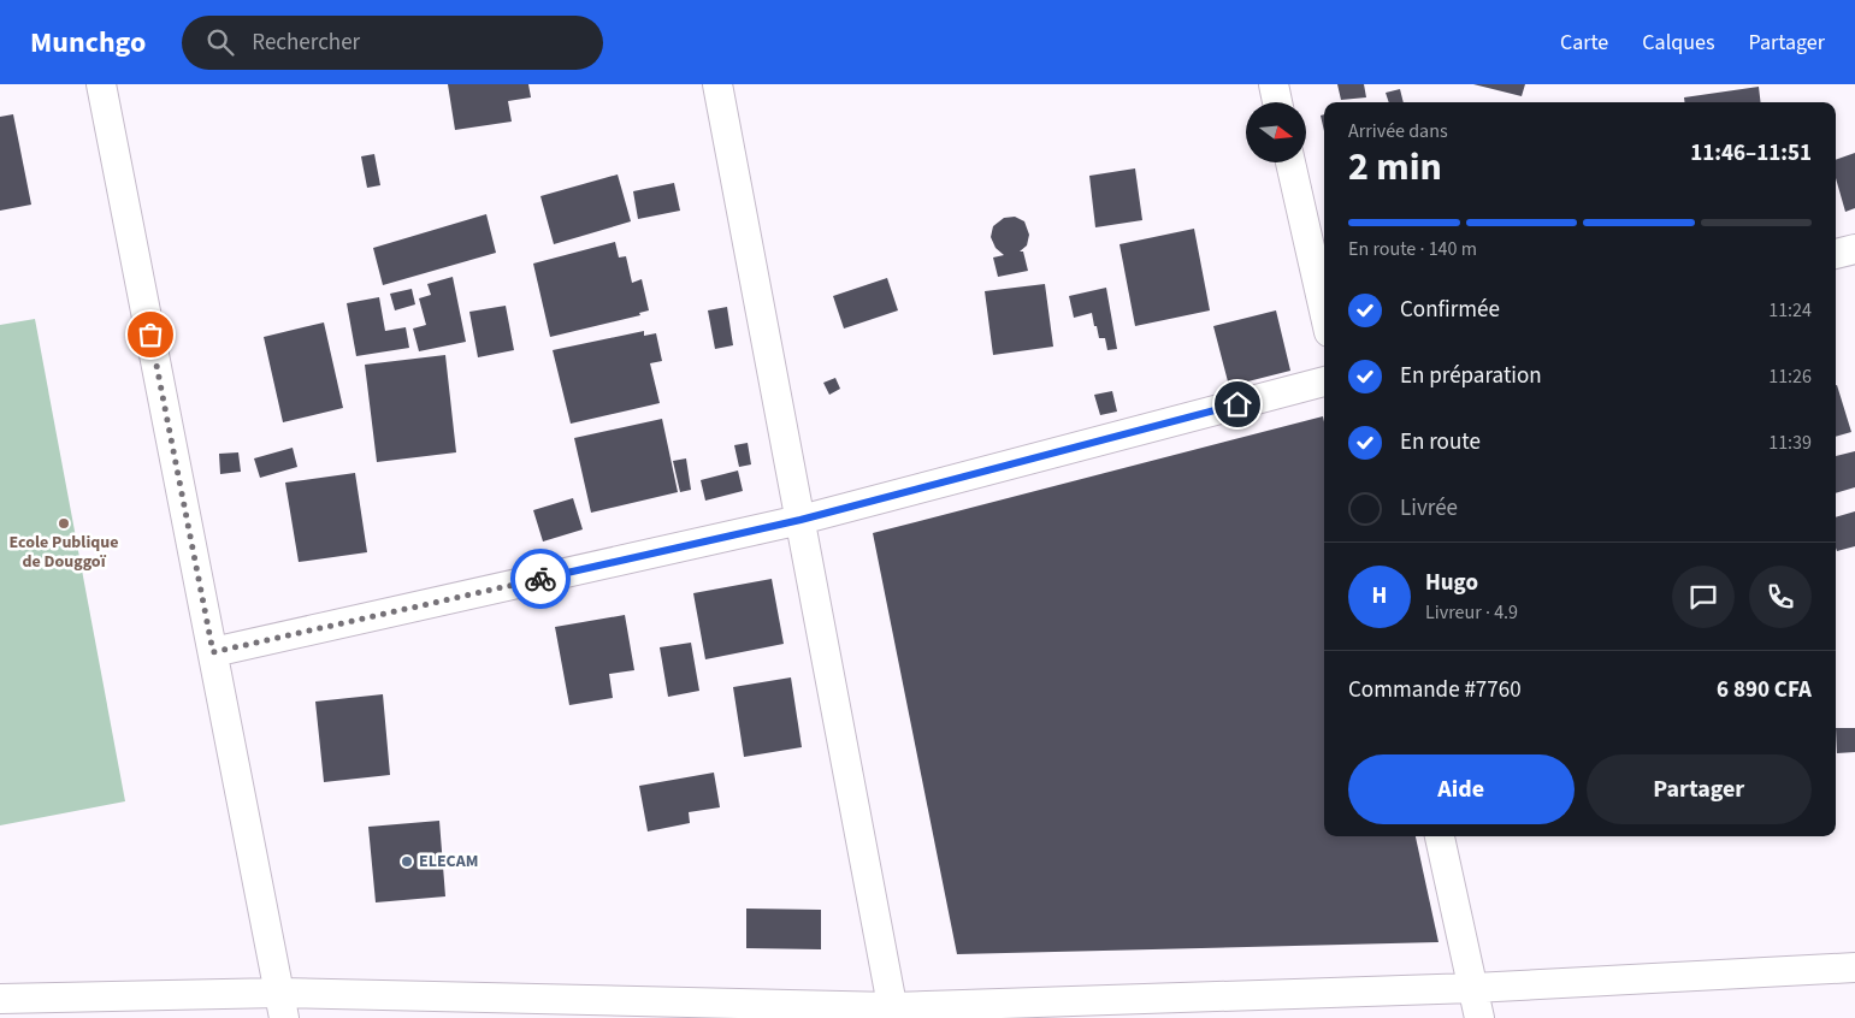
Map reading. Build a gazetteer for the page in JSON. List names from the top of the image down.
{
  "places": ["Ecole Publique de Douggoï", "ELECAM"],
  "north": "right",
  "page": {
    "header": "Munchgo",
    "search": "Rechercher",
    "nav": ["Carte", "Calques", "Partager"],
    "heading": ["2 min", "Arrivée dans", "11:46–11:51"],
    "panel": [
      "Hugo",
      "Livreur · 4.9",
      "Commande #7760",
      "6 890 CFA"
    ],
    "bar": "En route · 140 m",
    "list": [
      ["Confirmée", "11:24"],
      ["En préparation", "11:26"],
      ["En route", "11:39"],
      "Livrée"
    ],
    "round": "H",
    "buttons": ["Aide", "Partager"]
  }
}
